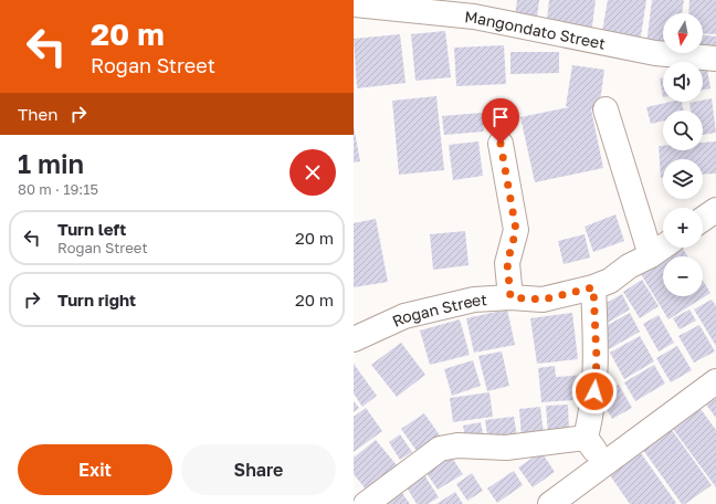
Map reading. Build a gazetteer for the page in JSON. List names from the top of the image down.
{
  "streets": {
    "street": ["Mangondato Street", "Rogan Street"]
  },
  "north": "bottom",
  "page": {
    "turn": ["20 m", "Rogan Street"],
    "map_buttons": ["+", "−"],
    "then": "Then",
    "heading": ["1 min", "80 m · 19:15"],
    "list": [
      {
        "name": "Turn left",
        "note": "Rogan Street",
        "value": "20 m"
      },
      {
        "name": "Turn right",
        "value": "20 m"
      }
    ],
    "buttons": ["Exit", "Share"]
  }
}
